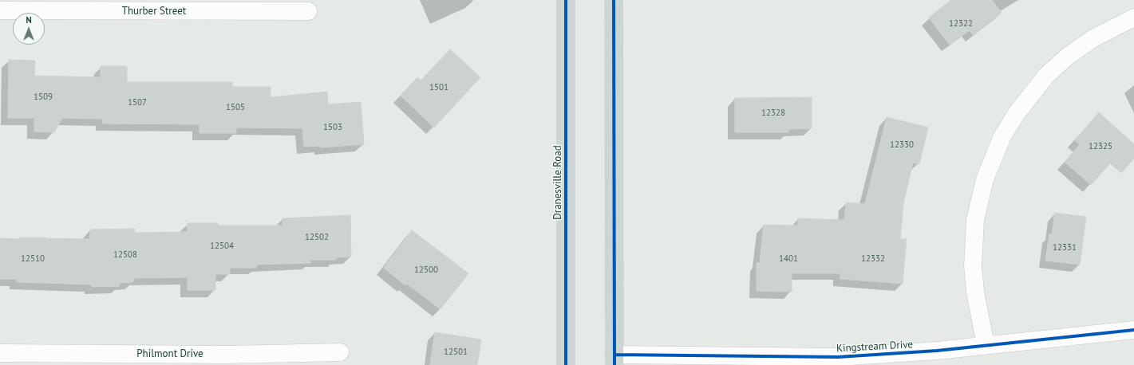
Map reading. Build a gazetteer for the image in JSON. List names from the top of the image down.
{
  "streets": {
    "main road": ["Dranesville Road"],
    "street": ["Thurber Street", "Kingstream Drive", "Philmont Drive"]
  },
  "house_numbers": [
    "12322",
    "1501",
    "1509",
    "1507",
    "1505",
    "12328",
    "1503",
    "12330",
    "12325",
    "12502",
    "12504",
    "12331",
    "12508",
    "12510",
    "1401",
    "12332",
    "12500",
    "12501"
  ],
  "north": "top"
}
